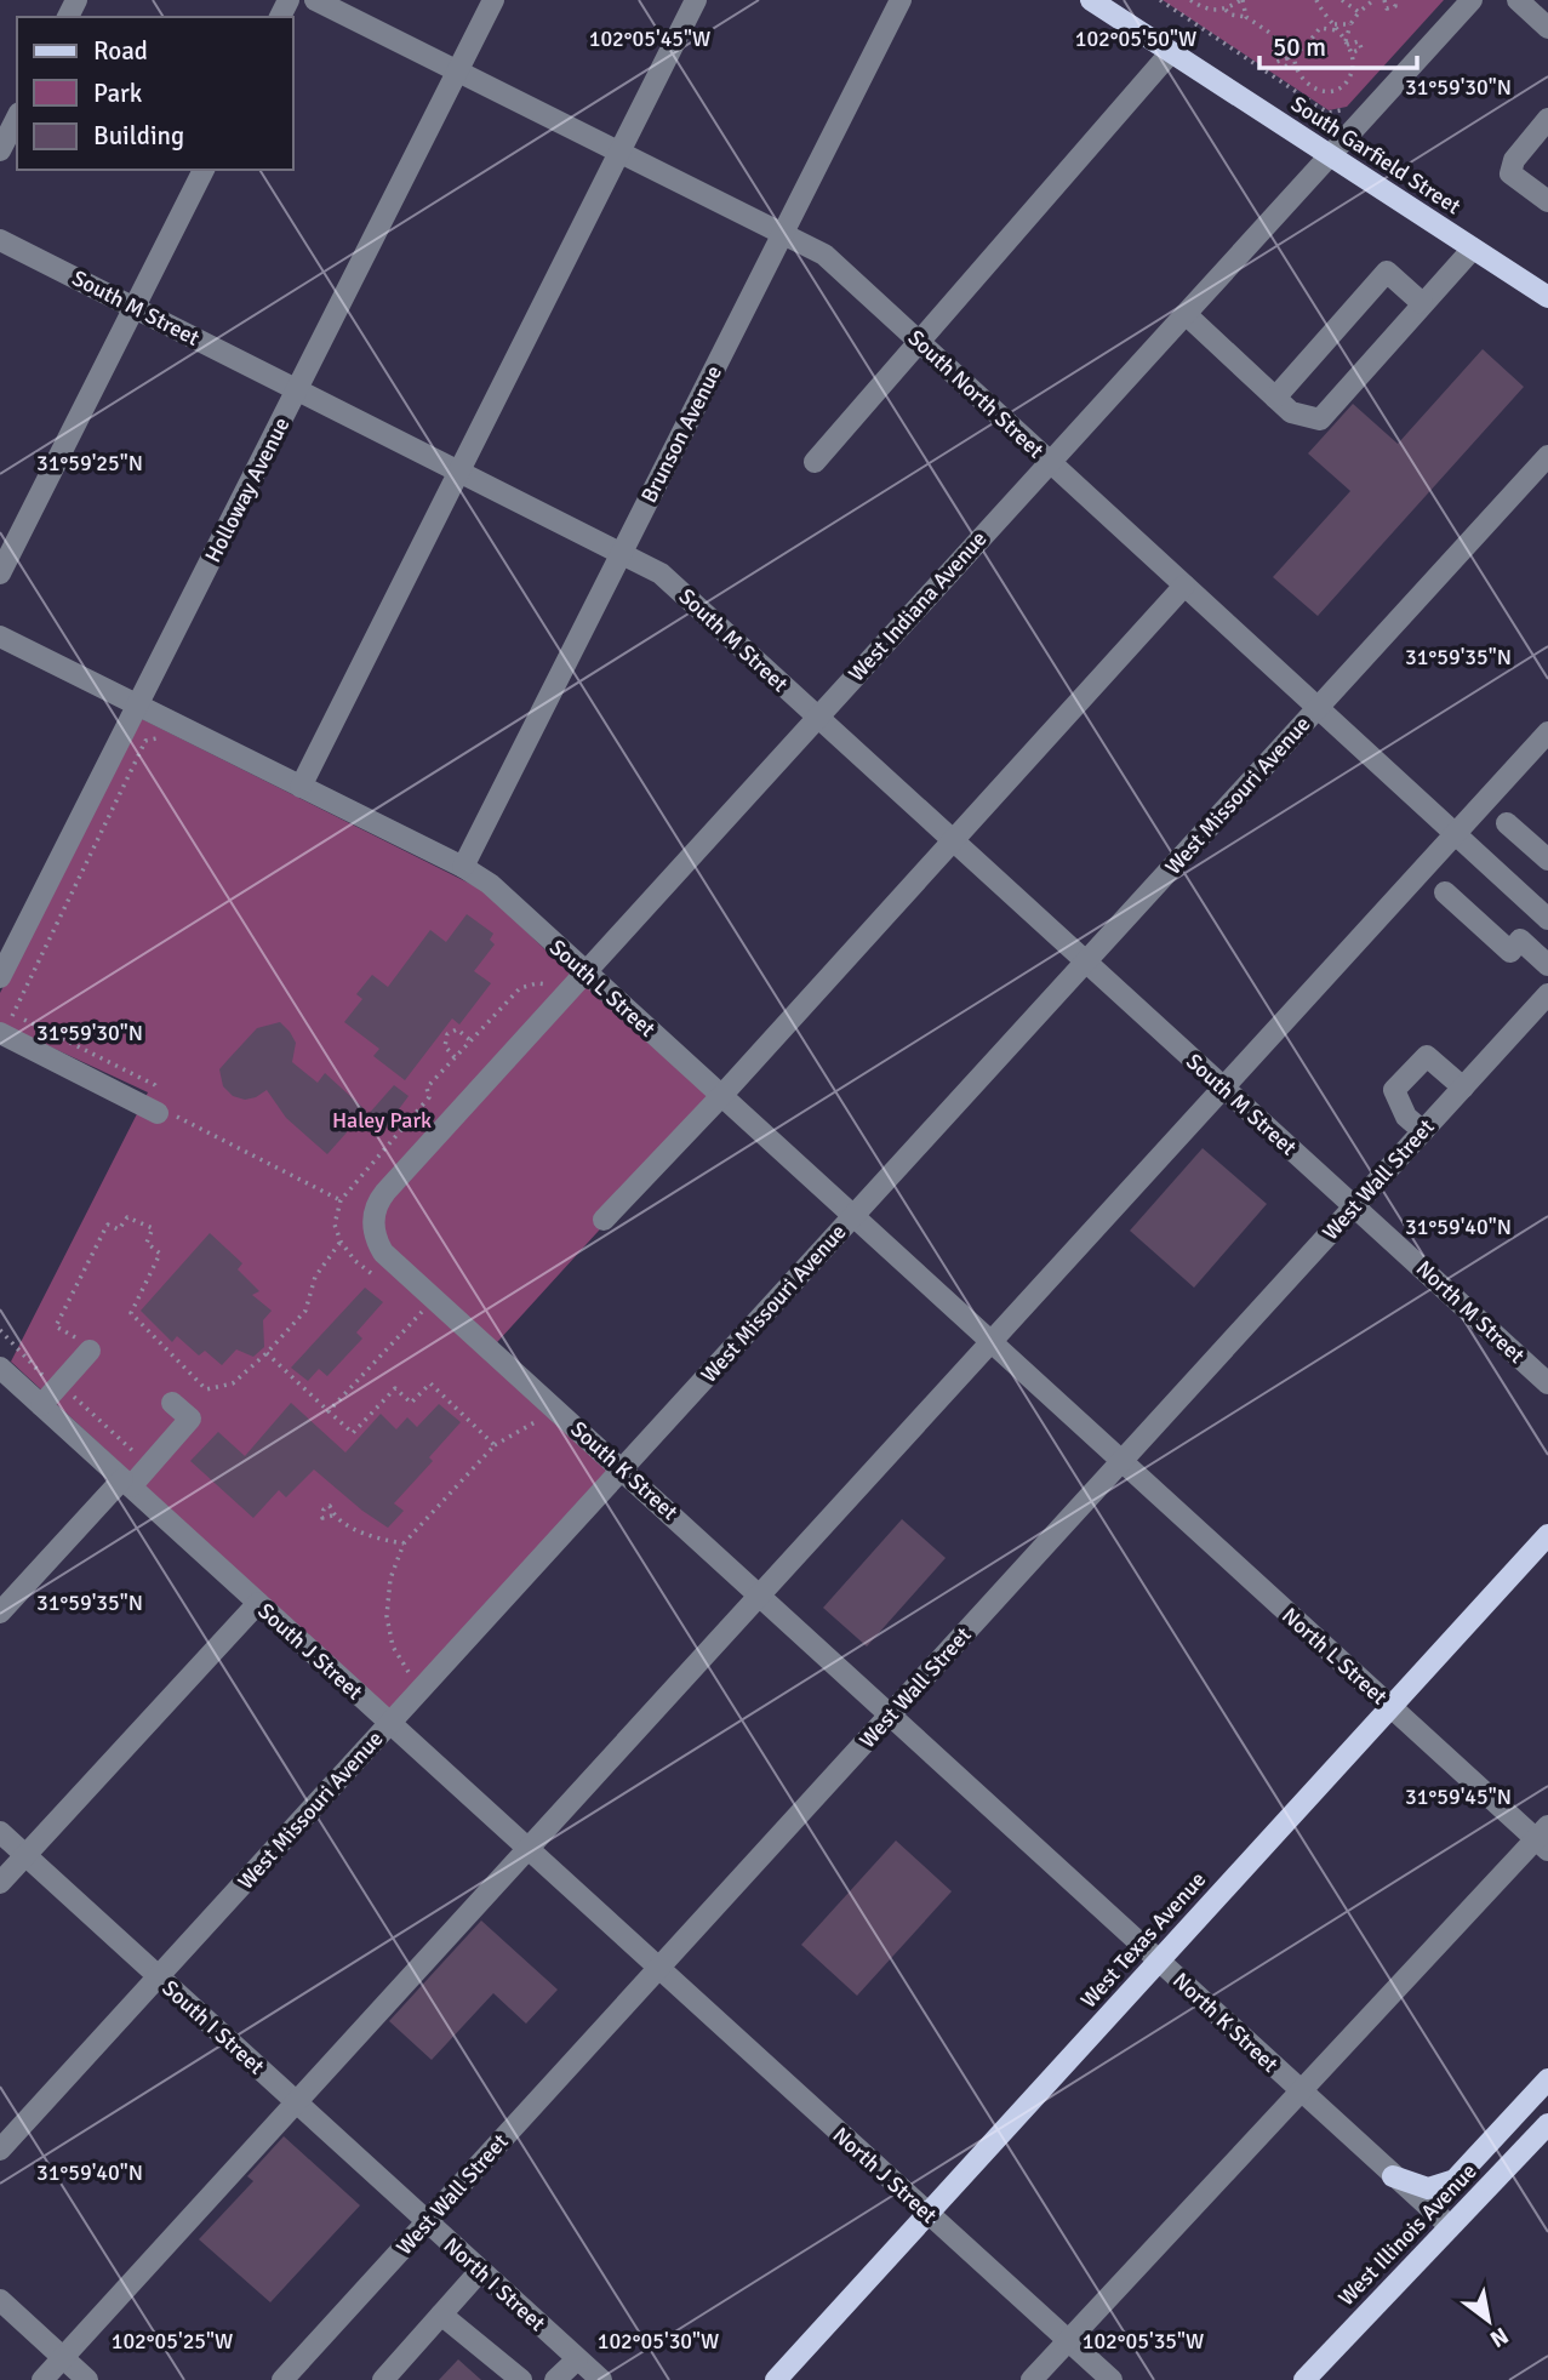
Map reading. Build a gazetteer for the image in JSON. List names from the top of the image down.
{
  "streets": {
    "main road": ["South Garfield Street", "West Texas Avenue", "West Illinois Avenue"],
    "street": [
      "South M Street",
      "South North Street",
      "Brunson Avenue",
      "Holloway Avenue",
      "West Indiana Avenue",
      "West Missouri Avenue",
      "South L Street",
      "West Wall Street",
      "North M Street",
      "South K Street",
      "South J Street",
      "North L Street",
      "North K Street",
      "South I Street",
      "North J Street",
      "North I Street"
    ]
  },
  "crossings": [
    ["South Garfield Street", "West Indiana Avenue"],
    ["South M Street", "Brunson Avenue"],
    ["South M Street", "Holloway Avenue"],
    ["South M Street", "West Indiana Avenue"],
    ["South M Street", "West Missouri Avenue"],
    ["South M Street", "West Wall Street"],
    ["South M Street", "North M Street"],
    ["South North Street", "Brunson Avenue"],
    ["South North Street", "Holloway Avenue"],
    ["South North Street", "West Indiana Avenue"],
    ["South North Street", "West Missouri Avenue"],
    ["Brunson Avenue", "South L Street"],
    ["Holloway Avenue", "South L Street"],
    ["West Indiana Avenue", "South L Street"],
    ["West Indiana Avenue", "South K Street"],
    ["West Missouri Avenue", "South L Street"],
    ["West Missouri Avenue", "South K Street"],
    ["West Missouri Avenue", "South J Street"],
    ["West Missouri Avenue", "South I Street"],
    ["South L Street", "West Wall Street"],
    ["South L Street", "North L Street"],
    ["West Wall Street", "North M Street"],
    ["West Wall Street", "South K Street"],
    ["West Wall Street", "South J Street"],
    ["West Wall Street", "North L Street"],
    ["West Wall Street", "North K Street"],
    ["West Wall Street", "South I Street"],
    ["West Wall Street", "North J Street"],
    ["West Wall Street", "North I Street"],
    ["South K Street", "North K Street"],
    ["South J Street", "North J Street"],
    ["North L Street", "West Texas Avenue"],
    ["West Texas Avenue", "North K Street"],
    ["West Texas Avenue", "North J Street"],
    ["North K Street", "West Illinois Avenue"],
    ["South I Street", "North I Street"]
  ],
  "parks": ["Haley Park"],
  "legend": ["Road", "Park", "Building"],
  "scale_bar": "50 m",
  "north": "bottom right",
  "coordinates": [
    "102°05'45\"W",
    "102°05'50\"W",
    "31°59'30\"N",
    "31°59'25\"N",
    "31°59'35\"N",
    "31°59'40\"N",
    "31°59'45\"N",
    "102°05'25\"W",
    "102°05'30\"W",
    "102°05'35\"W"
  ]
}
